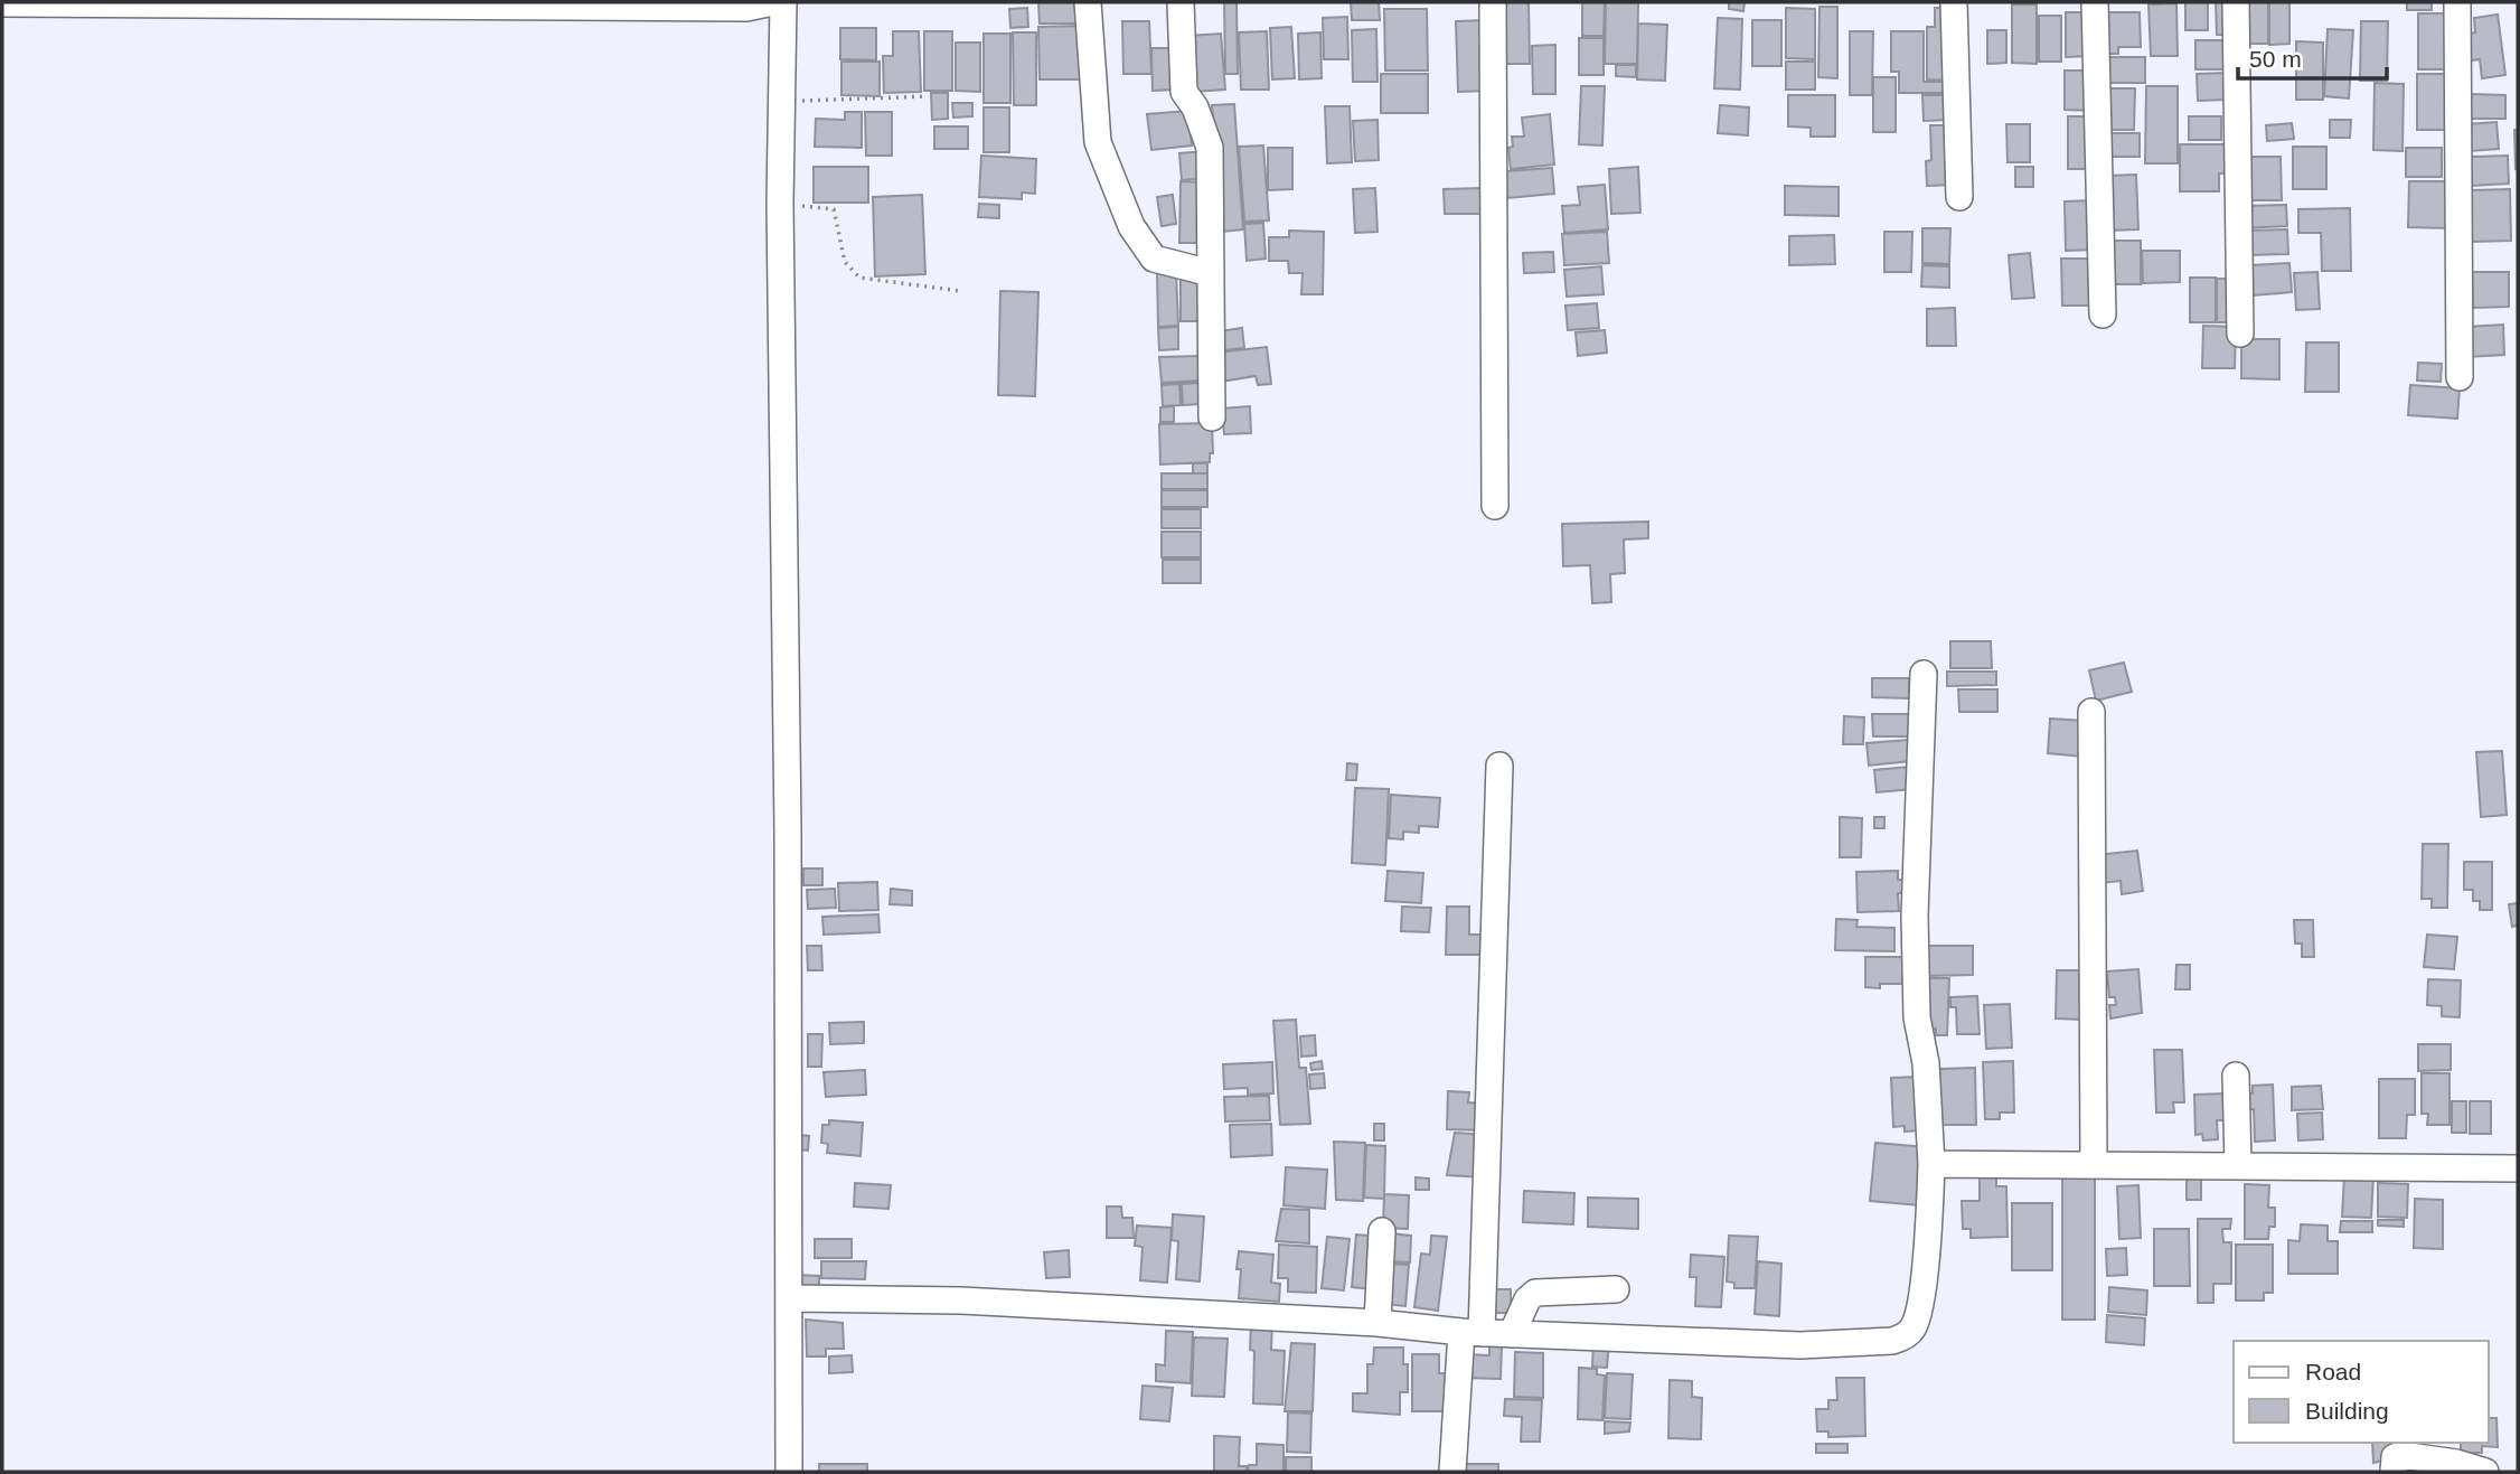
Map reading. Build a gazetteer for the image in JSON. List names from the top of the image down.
{
  "legend": ["Road", "Building"],
  "scale_bar": "50 m"
}
